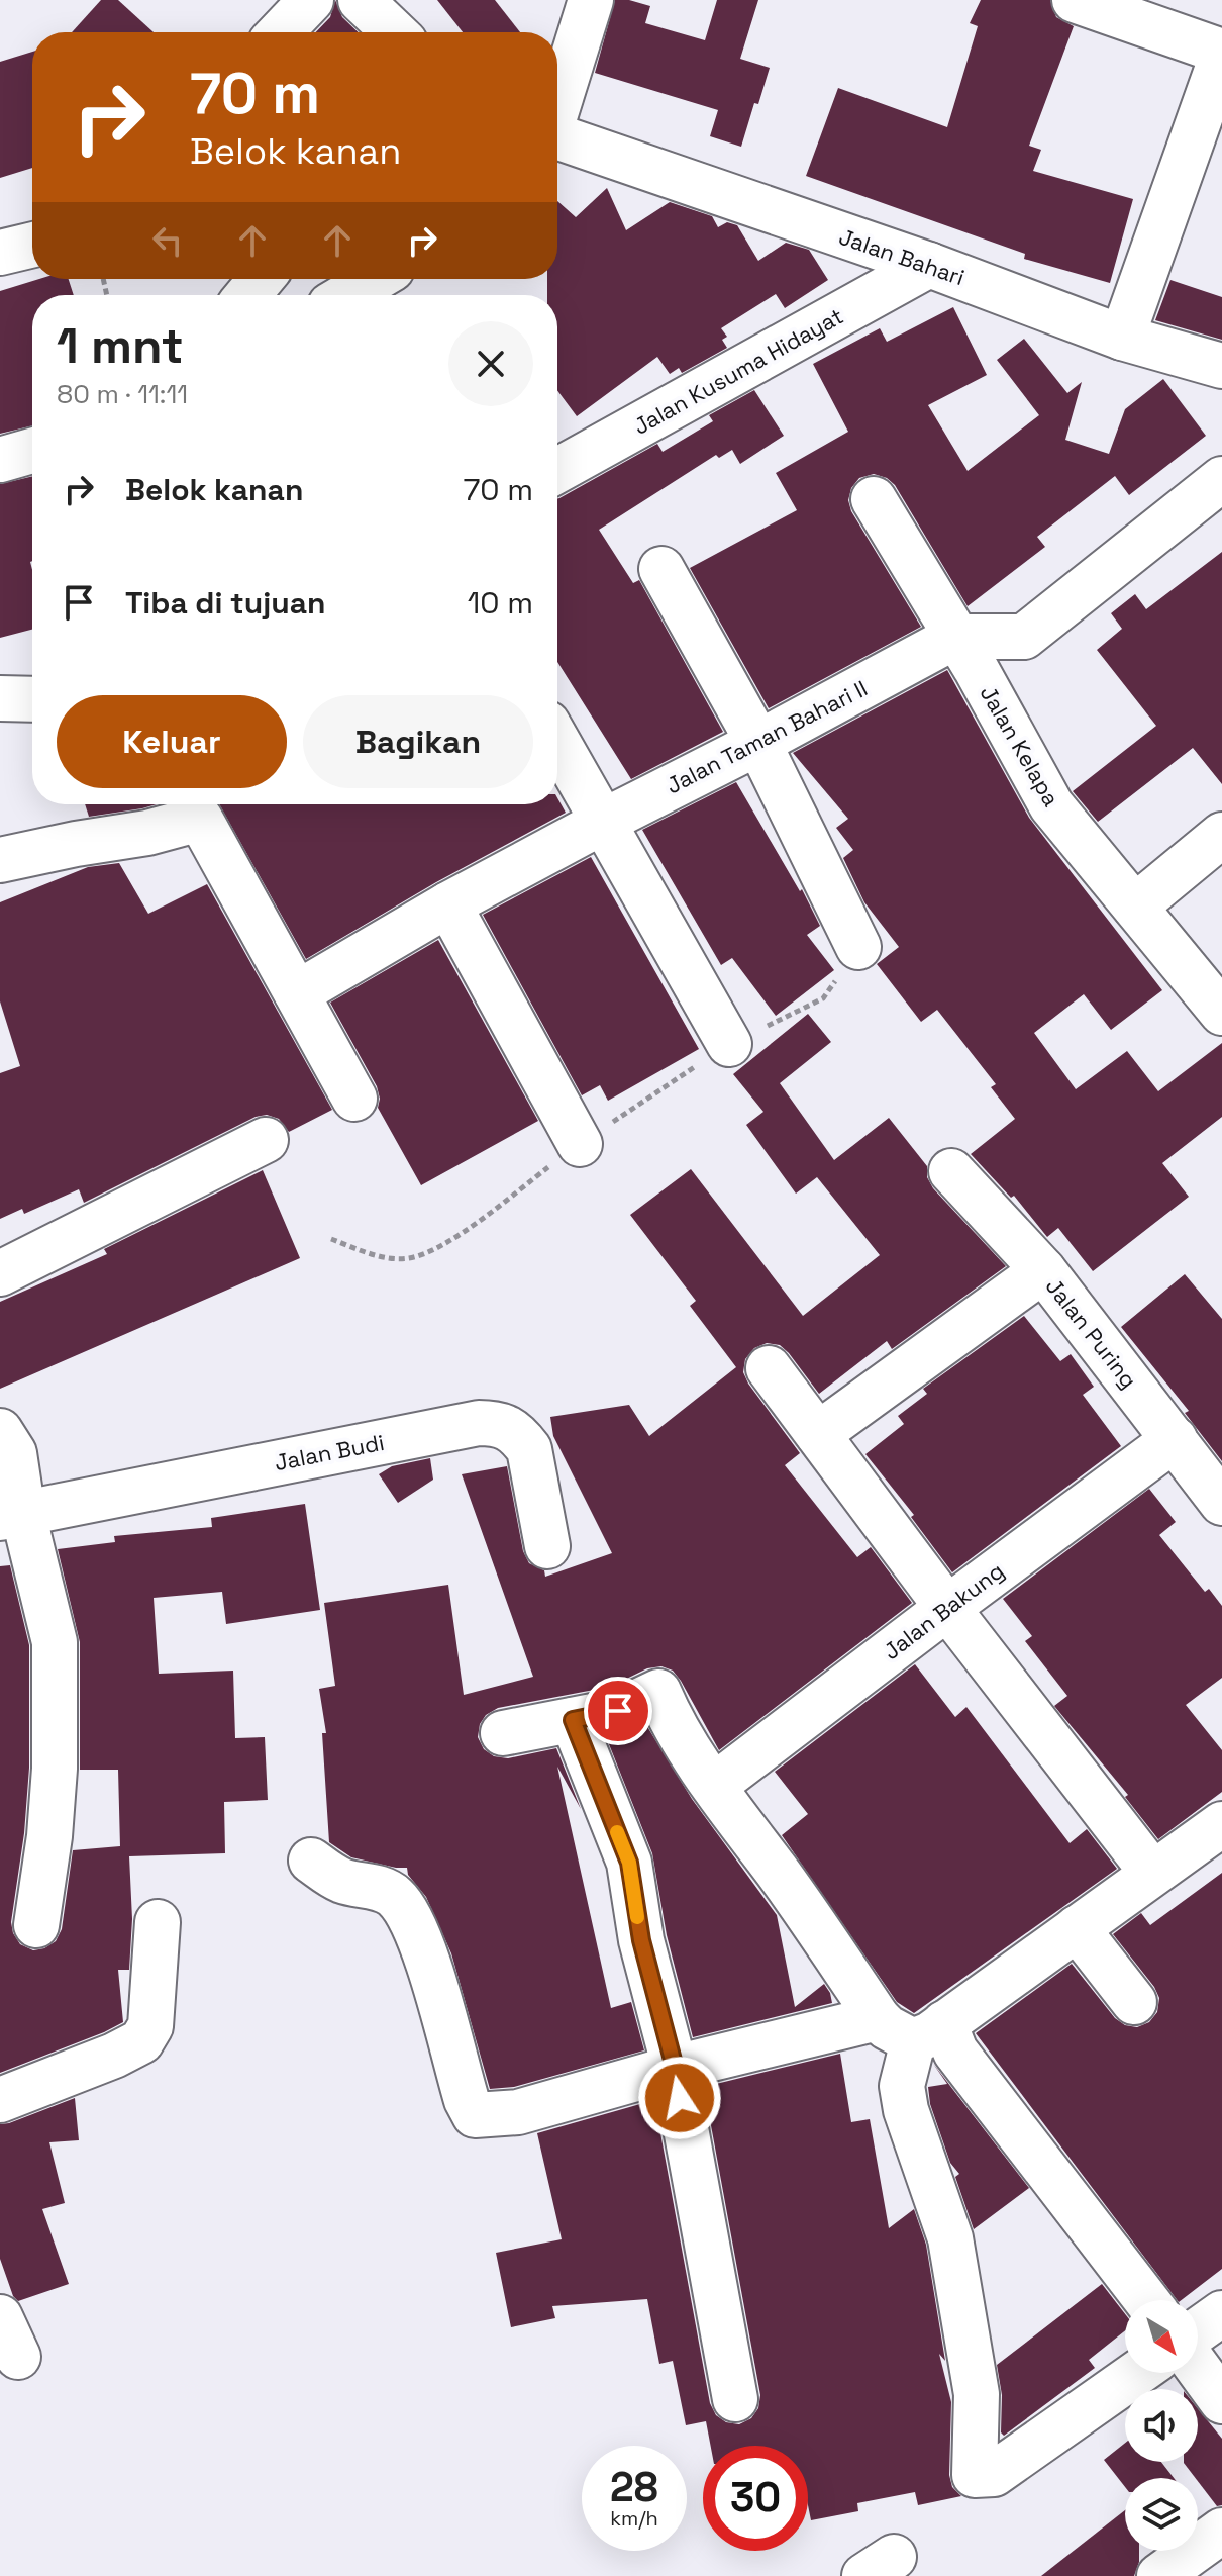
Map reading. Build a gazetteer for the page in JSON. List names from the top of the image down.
{
  "streets": {
    "street": [
      "Jalan Bahari",
      "Jalan Kusuma Hidayat",
      "Jalan Taman Bahari II",
      "Jalan Kelapa",
      "Jalan Puring",
      "Jalan Budi",
      "Jalan Bakung"
    ]
  },
  "crossings": [
    ["Jalan Bahari", "Jalan Kusuma Hidayat"],
    ["Jalan Taman Bahari II", "Jalan Kelapa"],
    ["Jalan Puring", "Jalan Bakung"]
  ],
  "north": "bottom right",
  "page": {
    "turn": ["70 m", "Belok kanan"],
    "heading": ["1 mnt", "80 m · 11:11"],
    "list": [
      {
        "name": "Belok kanan",
        "value": "70 m"
      },
      {
        "name": "Tiba di tujuan",
        "value": "10 m"
      }
    ],
    "buttons": ["Keluar", "Bagikan"],
    "speed": "28 km/h",
    "limit": "30"
  }
}
